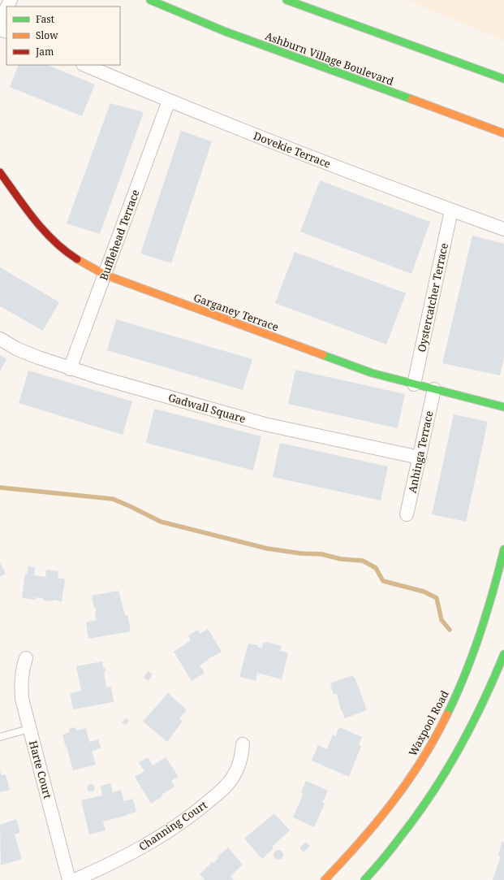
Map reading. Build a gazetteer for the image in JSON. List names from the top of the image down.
{
  "streets": {
    "main road": ["Ashburn Village Boulevard", "Garganey Terrace", "Waxpool Road"],
    "street": [
      "Dovekie Terrace",
      "Bufflehead Terrace",
      "Oystercatcher Terrace",
      "Gadwall Square",
      "Anhinga Terrace",
      "Harte Court",
      "Channing Court"
    ]
  },
  "crossings": [
    ["Dovekie Terrace", "Bufflehead Terrace"],
    ["Dovekie Terrace", "Oystercatcher Terrace"],
    ["Bufflehead Terrace", "Garganey Terrace"],
    ["Bufflehead Terrace", "Gadwall Square"],
    ["Oystercatcher Terrace", "Garganey Terrace"],
    ["Garganey Terrace", "Anhinga Terrace"],
    ["Gadwall Square", "Anhinga Terrace"]
  ],
  "legend": ["Fast", "Slow", "Jam"]
}
